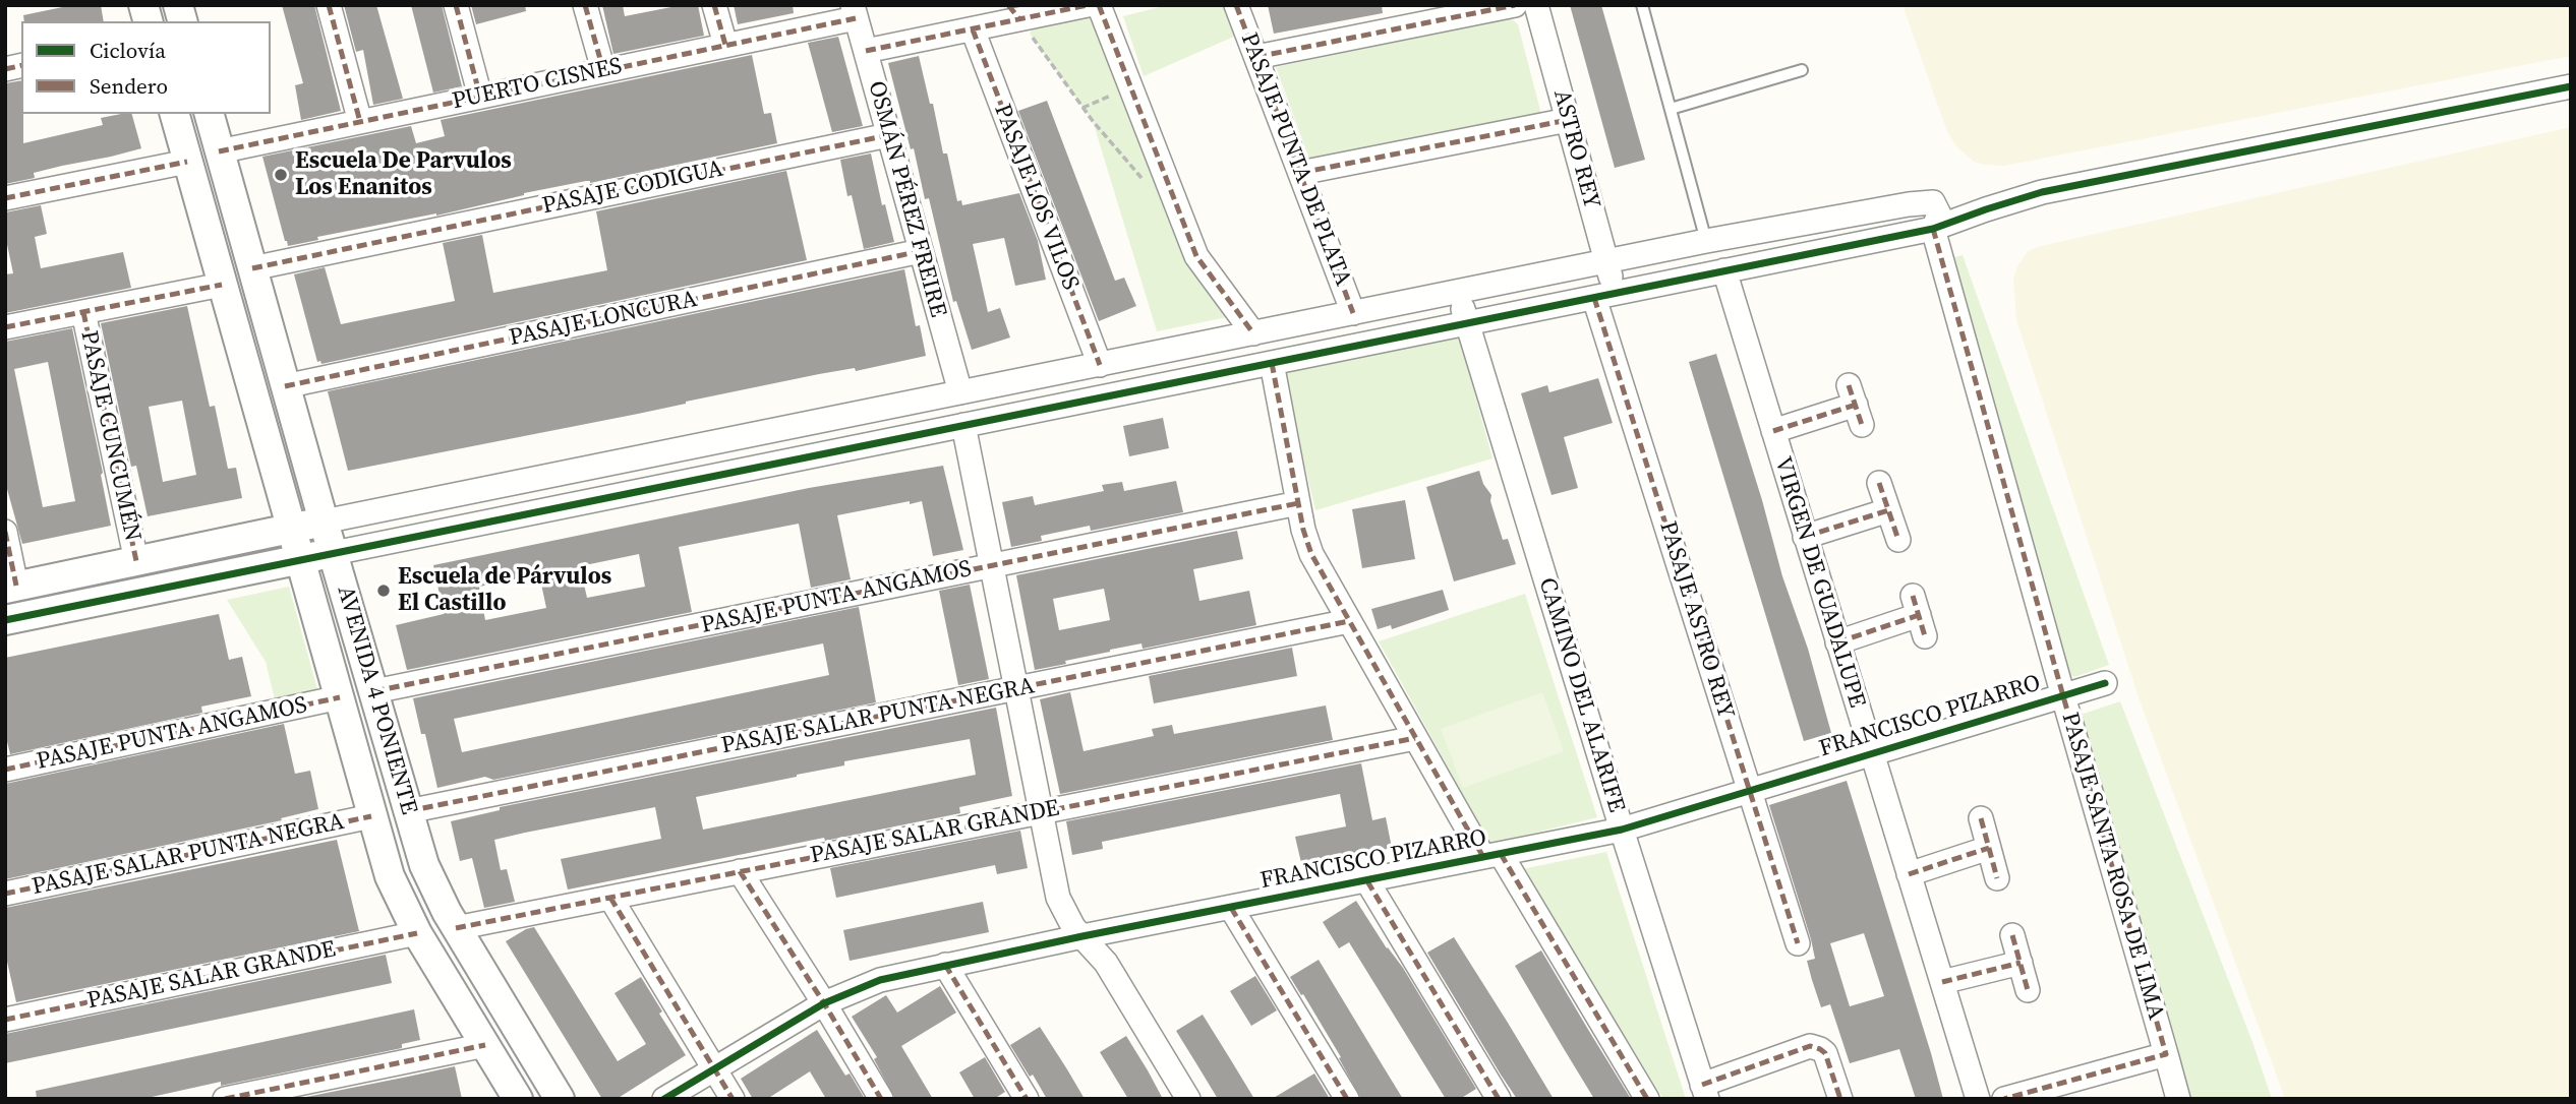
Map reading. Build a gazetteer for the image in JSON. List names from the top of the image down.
{
  "streets": {
    "street": [
      "PUERTO CISNES",
      "ASTRO REY",
      "PASAJE PUNTA DE PLATA",
      "PASAJE CODIGUA",
      "PASAJE LOS VILOS",
      "OSMÁN PÉREZ FREIRE",
      "PASAJE LONCURA",
      "PASAJE CUNCUMÉN",
      "VIRGEN DE GUADALUPE",
      "PASAJE PUNTA ANGAMOS",
      "PASAJE ASTRO REY",
      "CAMINO DEL ALARIFE",
      "AVENIDA 4 PONIENTE",
      "PASAJE SALAR PUNTA NEGRA",
      "FRANCISCO PIZARRO",
      "PASAJE SALAR GRANDE",
      "PASAJE SANTA ROSA DE LIMA"
    ]
  },
  "crossings": [
    ["PUERTO CISNES", "OSMÁN PÉREZ FREIRE"],
    ["PUERTO CISNES", "AVENIDA 4 PONIENTE"],
    ["ASTRO REY", "PASAJE ASTRO REY"],
    ["PASAJE CODIGUA", "OSMÁN PÉREZ FREIRE"],
    ["PASAJE CODIGUA", "AVENIDA 4 PONIENTE"],
    ["OSMÁN PÉREZ FREIRE", "PASAJE LONCURA"],
    ["PASAJE LONCURA", "AVENIDA 4 PONIENTE"],
    ["VIRGEN DE GUADALUPE", "FRANCISCO PIZARRO"],
    ["PASAJE PUNTA ANGAMOS", "AVENIDA 4 PONIENTE"],
    ["PASAJE ASTRO REY", "FRANCISCO PIZARRO"],
    ["CAMINO DEL ALARIFE", "FRANCISCO PIZARRO"],
    ["AVENIDA 4 PONIENTE", "PASAJE SALAR PUNTA NEGRA"],
    ["AVENIDA 4 PONIENTE", "PASAJE SALAR GRANDE"],
    ["FRANCISCO PIZARRO", "PASAJE SANTA ROSA DE LIMA"]
  ],
  "places": ["Escuela De Parvulos Los Enanitos", "Escuela de Párvulos El Castillo"],
  "legend": ["Ciclovía", "Sendero"]
}
